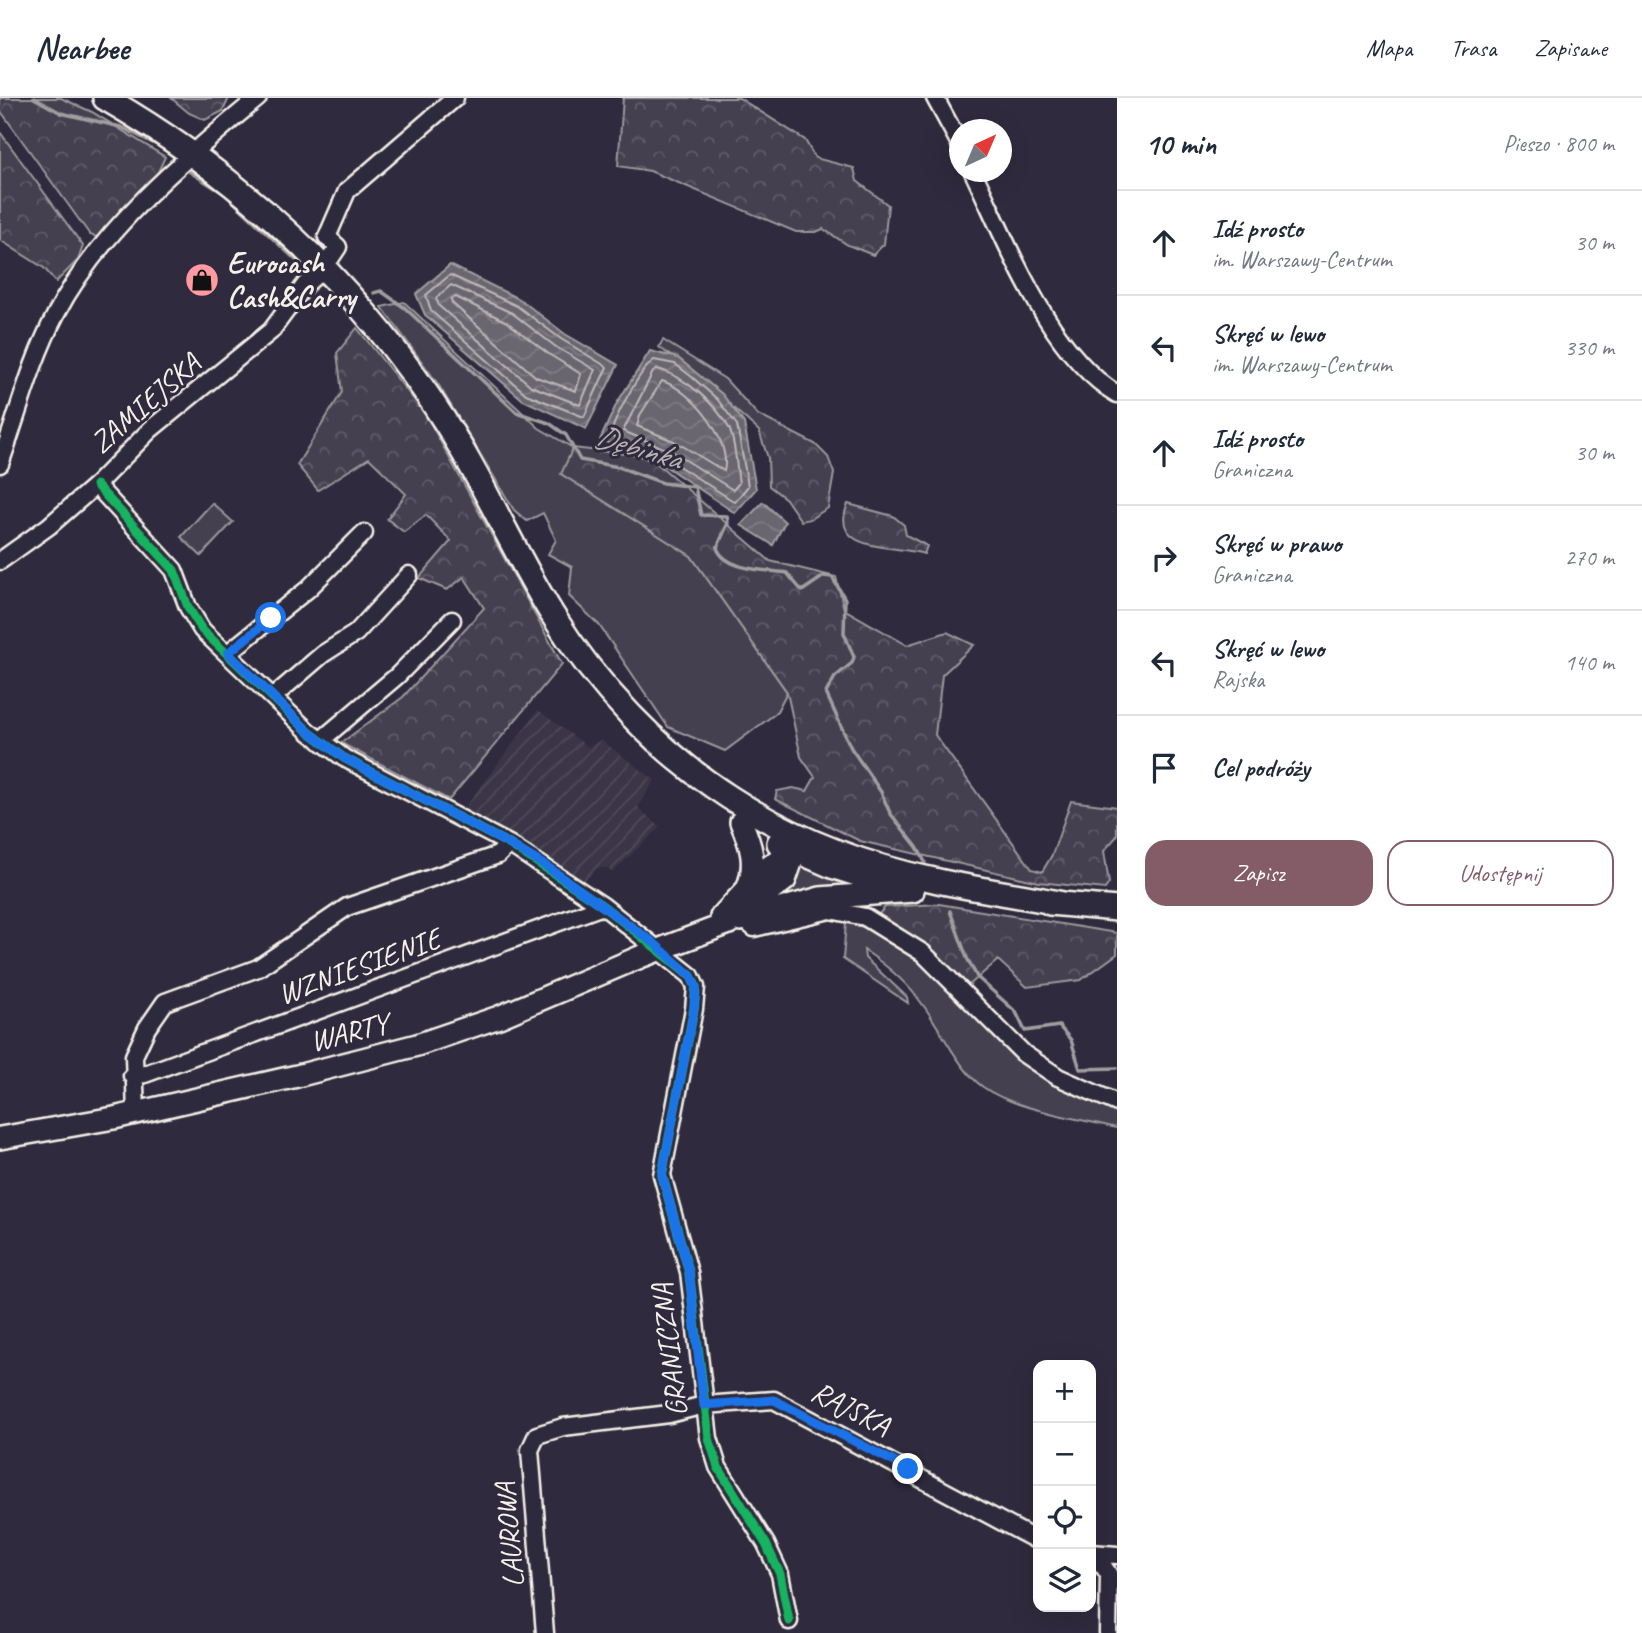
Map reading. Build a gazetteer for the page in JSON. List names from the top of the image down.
{
  "streets": {
    "main road": ["WARTY"],
    "street": [
      "ZAMIEJSKA",
      "WZNIESIENIE",
      "GRANICZNA",
      "RAJSKA",
      "LAUROWA"
    ]
  },
  "crossings": [
    ["WARTY", "GRANICZNA"],
    ["GRANICZNA", "RAJSKA"],
    ["RAJSKA", "LAUROWA"]
  ],
  "water": ["Dębinka"],
  "places": {
    "shop": ["Eurocash Cash&Carry"]
  },
  "north": "top right",
  "page": {
    "header": "Nearbee",
    "nav": ["Mapa", "Trasa", "Zapisane"],
    "heading": ["10 min", "Pieszo · 800 m"],
    "list": [
      ["Idź prosto", "im. Warszawy-Centrum", "30 m"],
      ["Skręć w lewo", "im. Warszawy-Centrum", "330 m"],
      ["Idź prosto", "Graniczna", "30 m"],
      ["Skręć w prawo", "Graniczna", "270 m"],
      ["Skręć w lewo", "Rajska", "140 m"],
      "Cel podróży"
    ],
    "buttons": ["Zapisz", "Udostępnij"],
    "map_buttons": ["+", "−"]
  }
}
